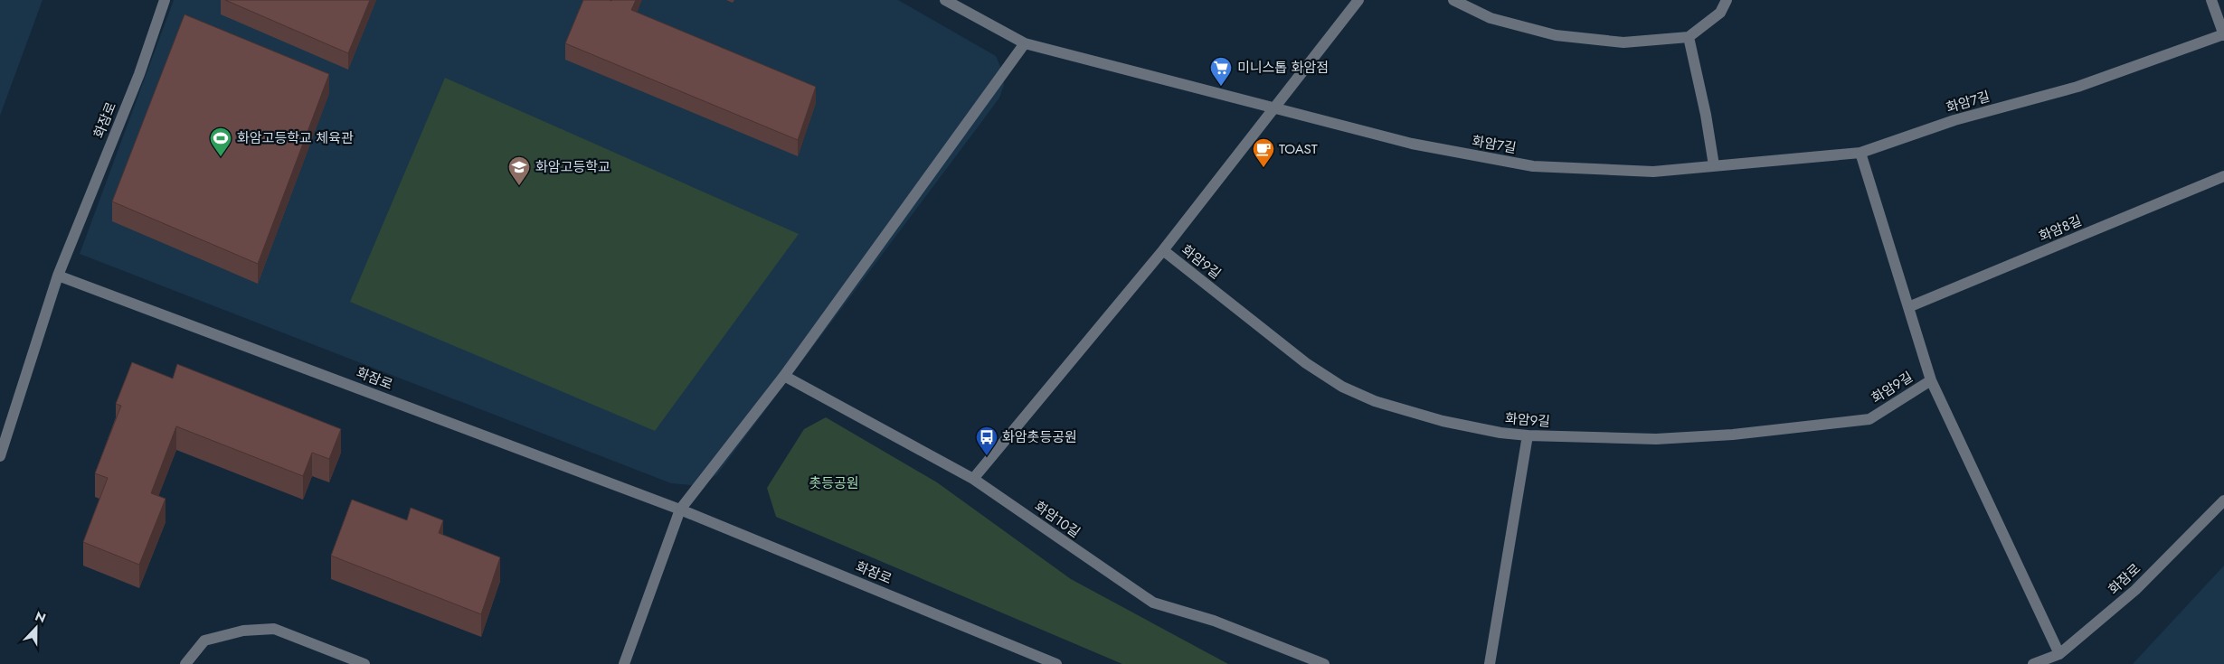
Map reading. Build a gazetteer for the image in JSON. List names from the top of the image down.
{
  "streets": {
    "street": [
      "화암7길",
      "화잠로",
      "화암8길",
      "화암9길",
      "화암10길"
    ]
  },
  "parks": ["촛등공원"],
  "places": {
    "supermarket": ["미니스톱 화암점"],
    "sports": ["화암고등학교 체육관"],
    "cafe": ["TOAST"],
    "school or university": ["화암고등학교"],
    "bus stop": ["화암촛등공원"]
  },
  "north": "top"
}
